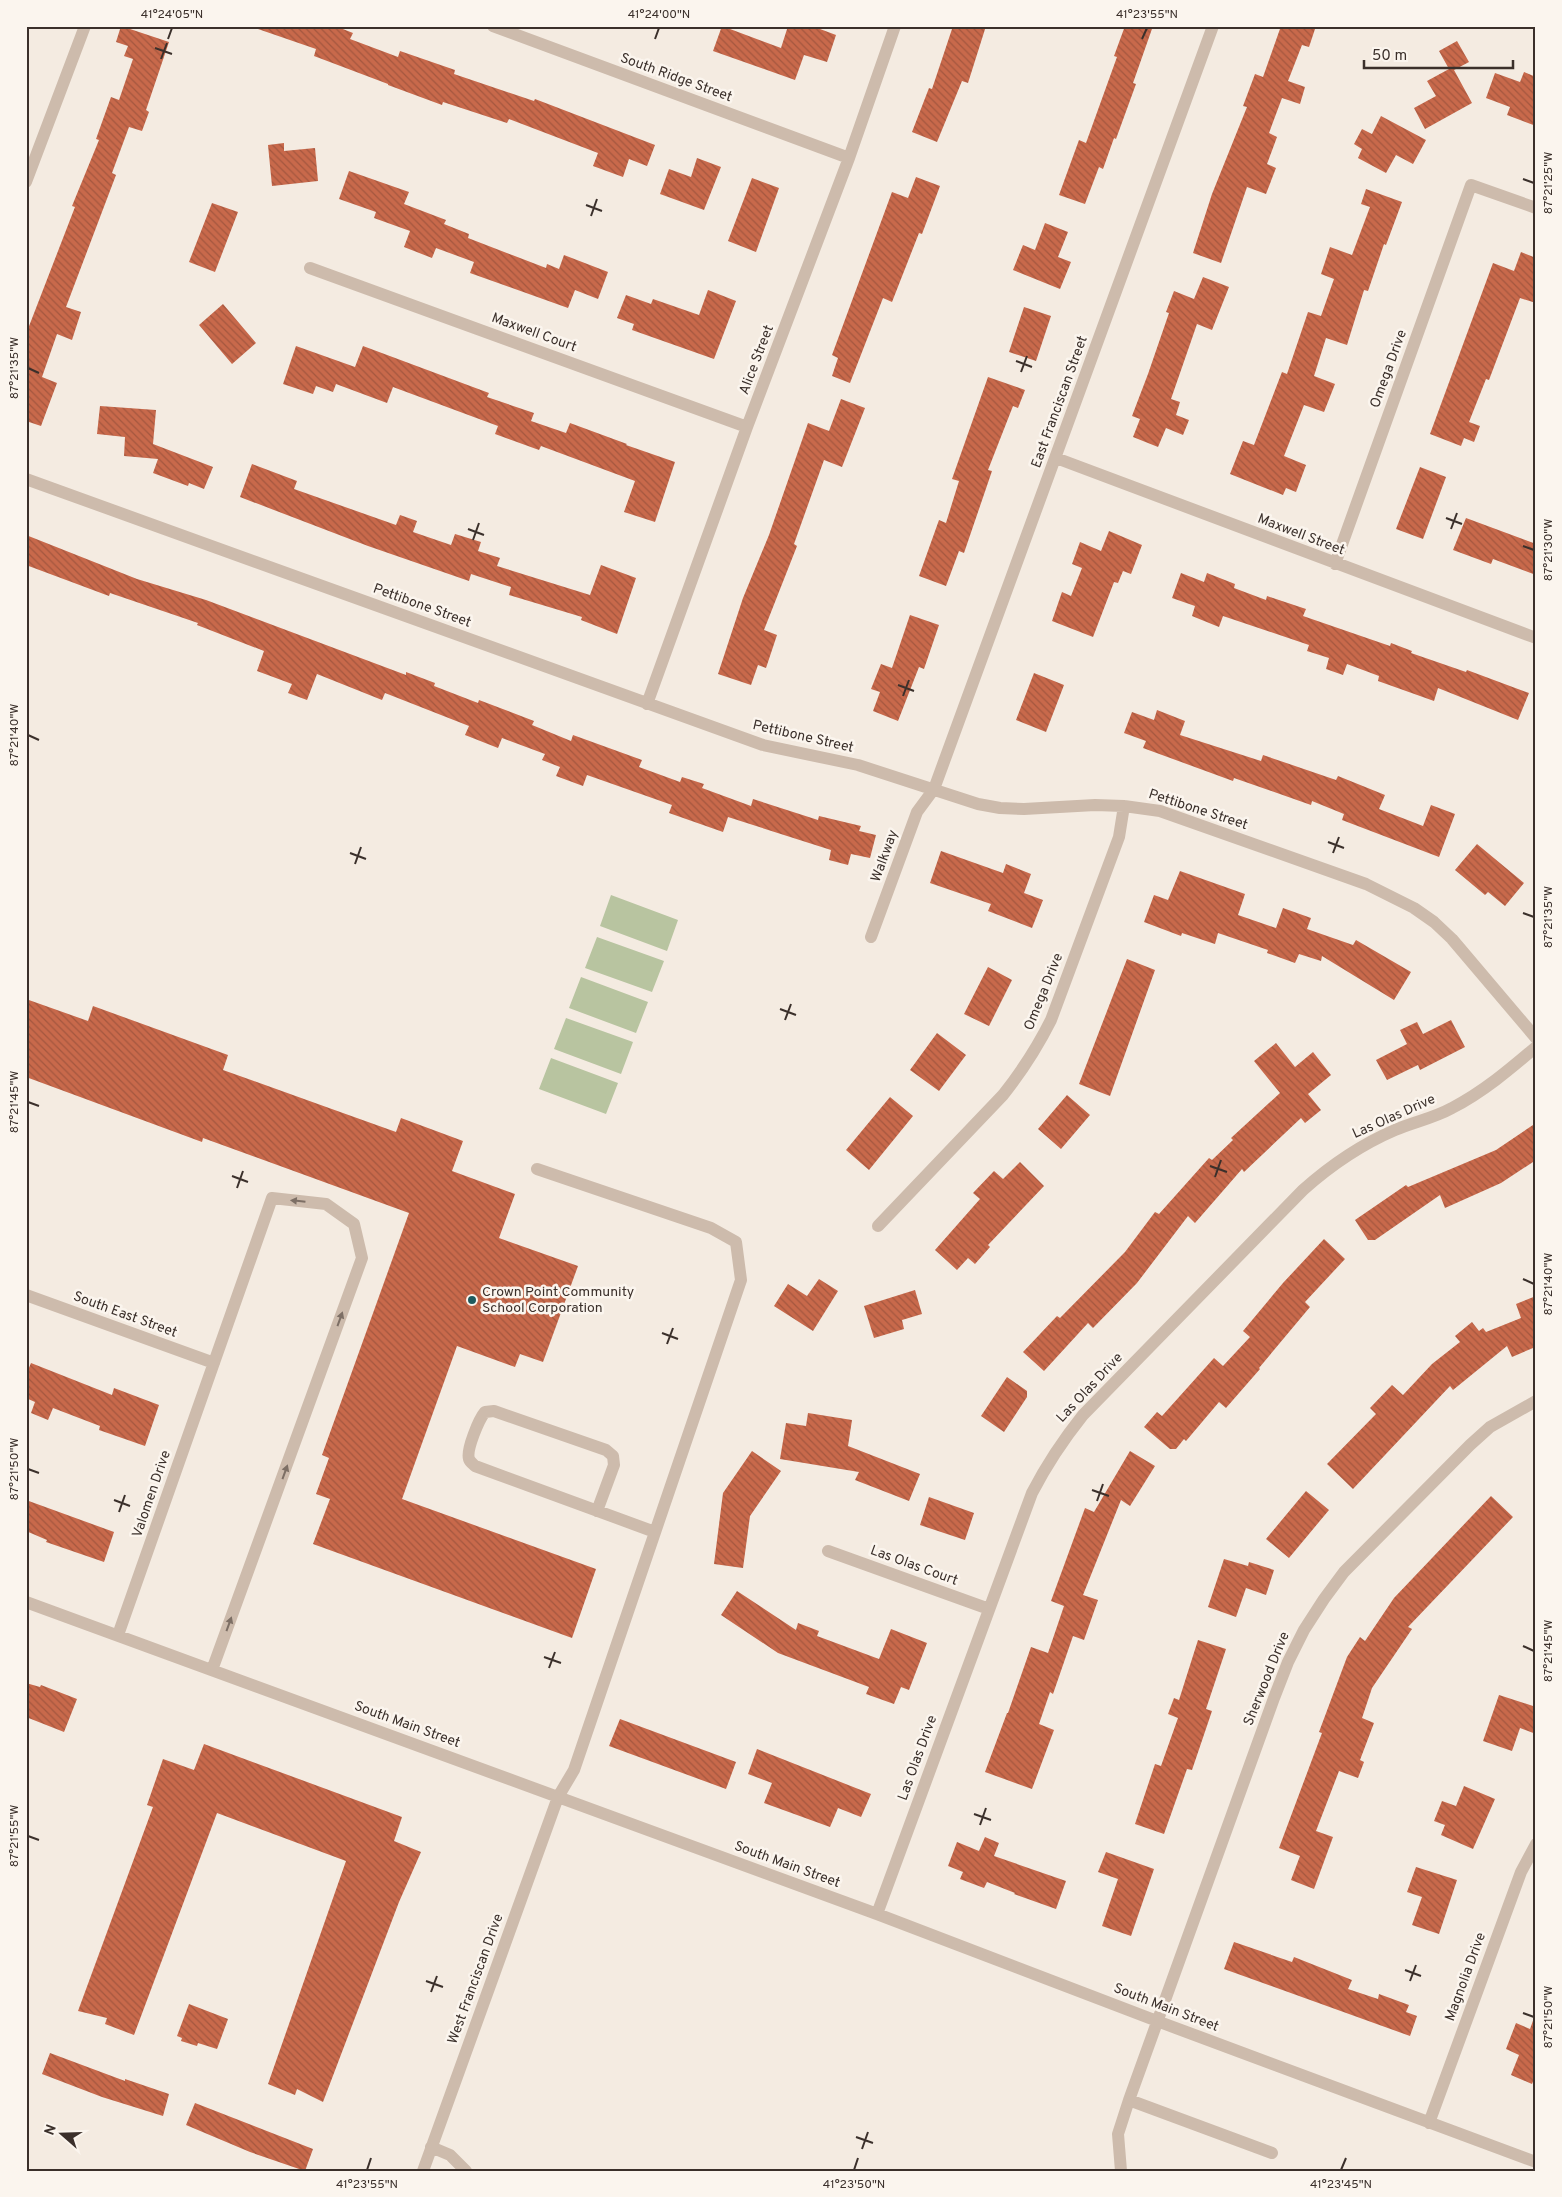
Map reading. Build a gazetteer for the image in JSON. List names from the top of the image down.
{
  "streets": {
    "street": [
      "South Ridge Street",
      "Maxwell Court",
      "Alice Street",
      "Omega Drive",
      "East Franciscan Street",
      "Maxwell Street",
      "Pettibone Street",
      "Walkway",
      "Las Olas Drive",
      "South East Street",
      "Valomen Drive",
      "Las Olas Court",
      "Sherwood Drive",
      "South Main Street",
      "Magnolia Drive",
      "West Franciscan Drive"
    ]
  },
  "crossings": [
    ["South Ridge Street", "Alice Street"],
    ["Maxwell Court", "Alice Street"],
    ["Alice Street", "Pettibone Street"],
    ["Omega Drive", "Maxwell Street"],
    ["Omega Drive", "Pettibone Street"],
    ["East Franciscan Street", "Maxwell Street"],
    ["East Franciscan Street", "Pettibone Street"],
    ["East Franciscan Street", "Walkway"],
    ["Pettibone Street", "Walkway"],
    ["Las Olas Drive", "Las Olas Court"],
    ["Las Olas Drive", "South Main Street"],
    ["South East Street", "Valomen Drive"],
    ["Valomen Drive", "South Main Street"],
    ["Sherwood Drive", "South Main Street"],
    ["South Main Street", "Magnolia Drive"],
    ["South Main Street", "West Franciscan Drive"]
  ],
  "places": ["Crown Point Community School Corporation"],
  "scale_bar": "50 m",
  "north": "left",
  "coordinates": [
    "41°24'05\"N",
    "41°24'00\"N",
    "41°23'55\"N",
    "87°21'25\"W",
    "87°21'35\"W",
    "87°21'30\"W",
    "87°21'40\"W",
    "87°21'45\"W",
    "87°21'50\"W",
    "87°21'55\"W",
    "41°23'50\"N",
    "41°23'45\"N"
  ]
}
